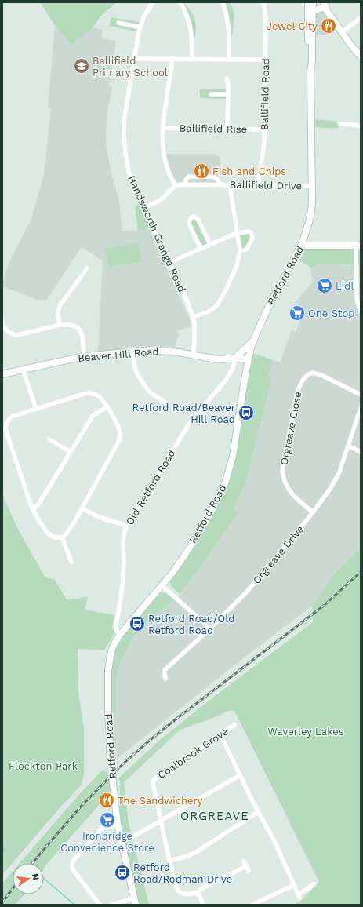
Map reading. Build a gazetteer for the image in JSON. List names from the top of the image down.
{
  "streets": {
    "main road": ["Retford Road", "Beaver Hill Road"],
    "street": [
      "Ballifield Road",
      "Ballifield Rise",
      "Ballifield Drive",
      "Handsworth Grange Road",
      "Orgreave Close",
      "Old Retford Road",
      "Orgreave Drive",
      "Coalbrook Grove"
    ]
  },
  "crossings": [
    ["Ballifield Road", "Ballifield Rise"],
    ["Ballifield Road", "Ballifield Drive"],
    ["Ballifield Drive", "Retford Road"],
    ["Handsworth Grange Road", "Beaver Hill Road"],
    ["Retford Road", "Beaver Hill Road"],
    ["Retford Road", "Old Retford Road"],
    ["Beaver Hill Road", "Old Retford Road"],
    ["Orgreave Close", "Orgreave Drive"]
  ],
  "districts": ["ORGREAVE"],
  "parks": ["Waverley Lakes", "Flockton Park"],
  "places": {
    "restaurant": ["Jewel City", "Fish and Chips", "The Sandwichery"],
    "school or university": ["Ballifield Primary School"],
    "supermarket": ["Lidl", "One Stop", "Ironbridge Convenience Store"],
    "bus stop": ["Retford Road/Beaver Hill Road", "Retford Road/Old Retford Road", "Retford Road/Rodman Drive"]
  },
  "north": "right"
}
